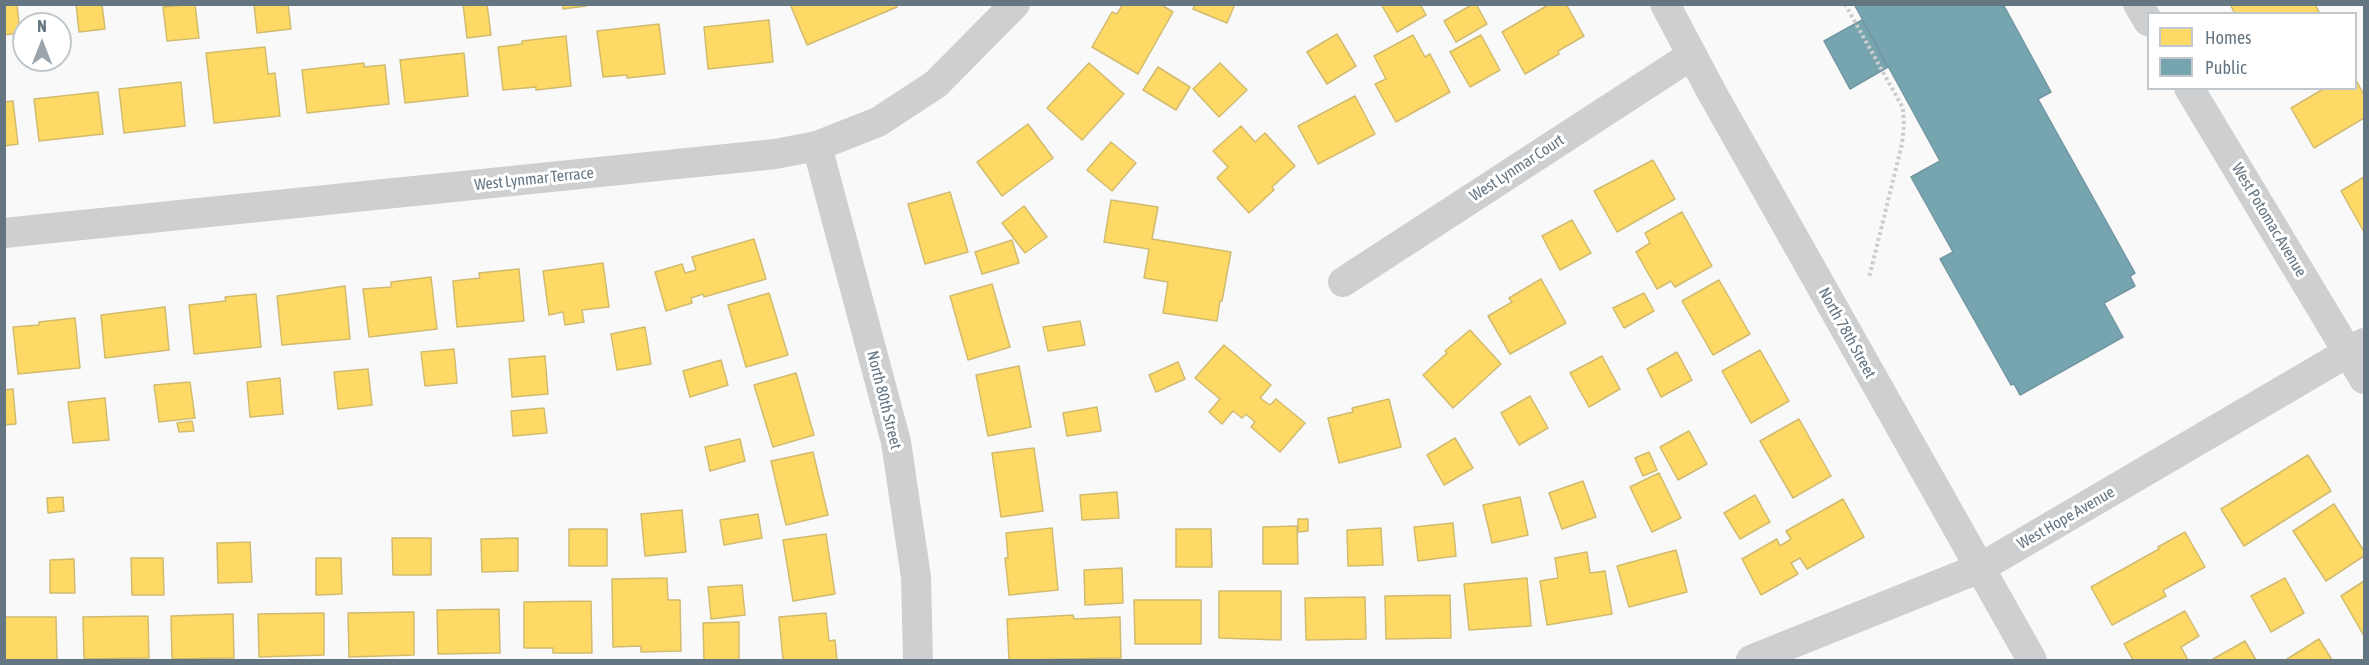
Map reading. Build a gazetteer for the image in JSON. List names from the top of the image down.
{
  "streets": {
    "street": [
      "West Lynmar Court",
      "West Lynmar Terrace",
      "West Potomac Avenue",
      "North 78th Street",
      "North 80th Street",
      "West Hope Avenue"
    ]
  },
  "crossings": [
    ["West Lynmar Court", "North 78th Street"],
    ["West Lynmar Terrace", "North 80th Street"],
    ["West Potomac Avenue", "West Hope Avenue"],
    ["North 78th Street", "West Hope Avenue"]
  ],
  "legend": ["Homes", "Public"],
  "north": "top"
}
